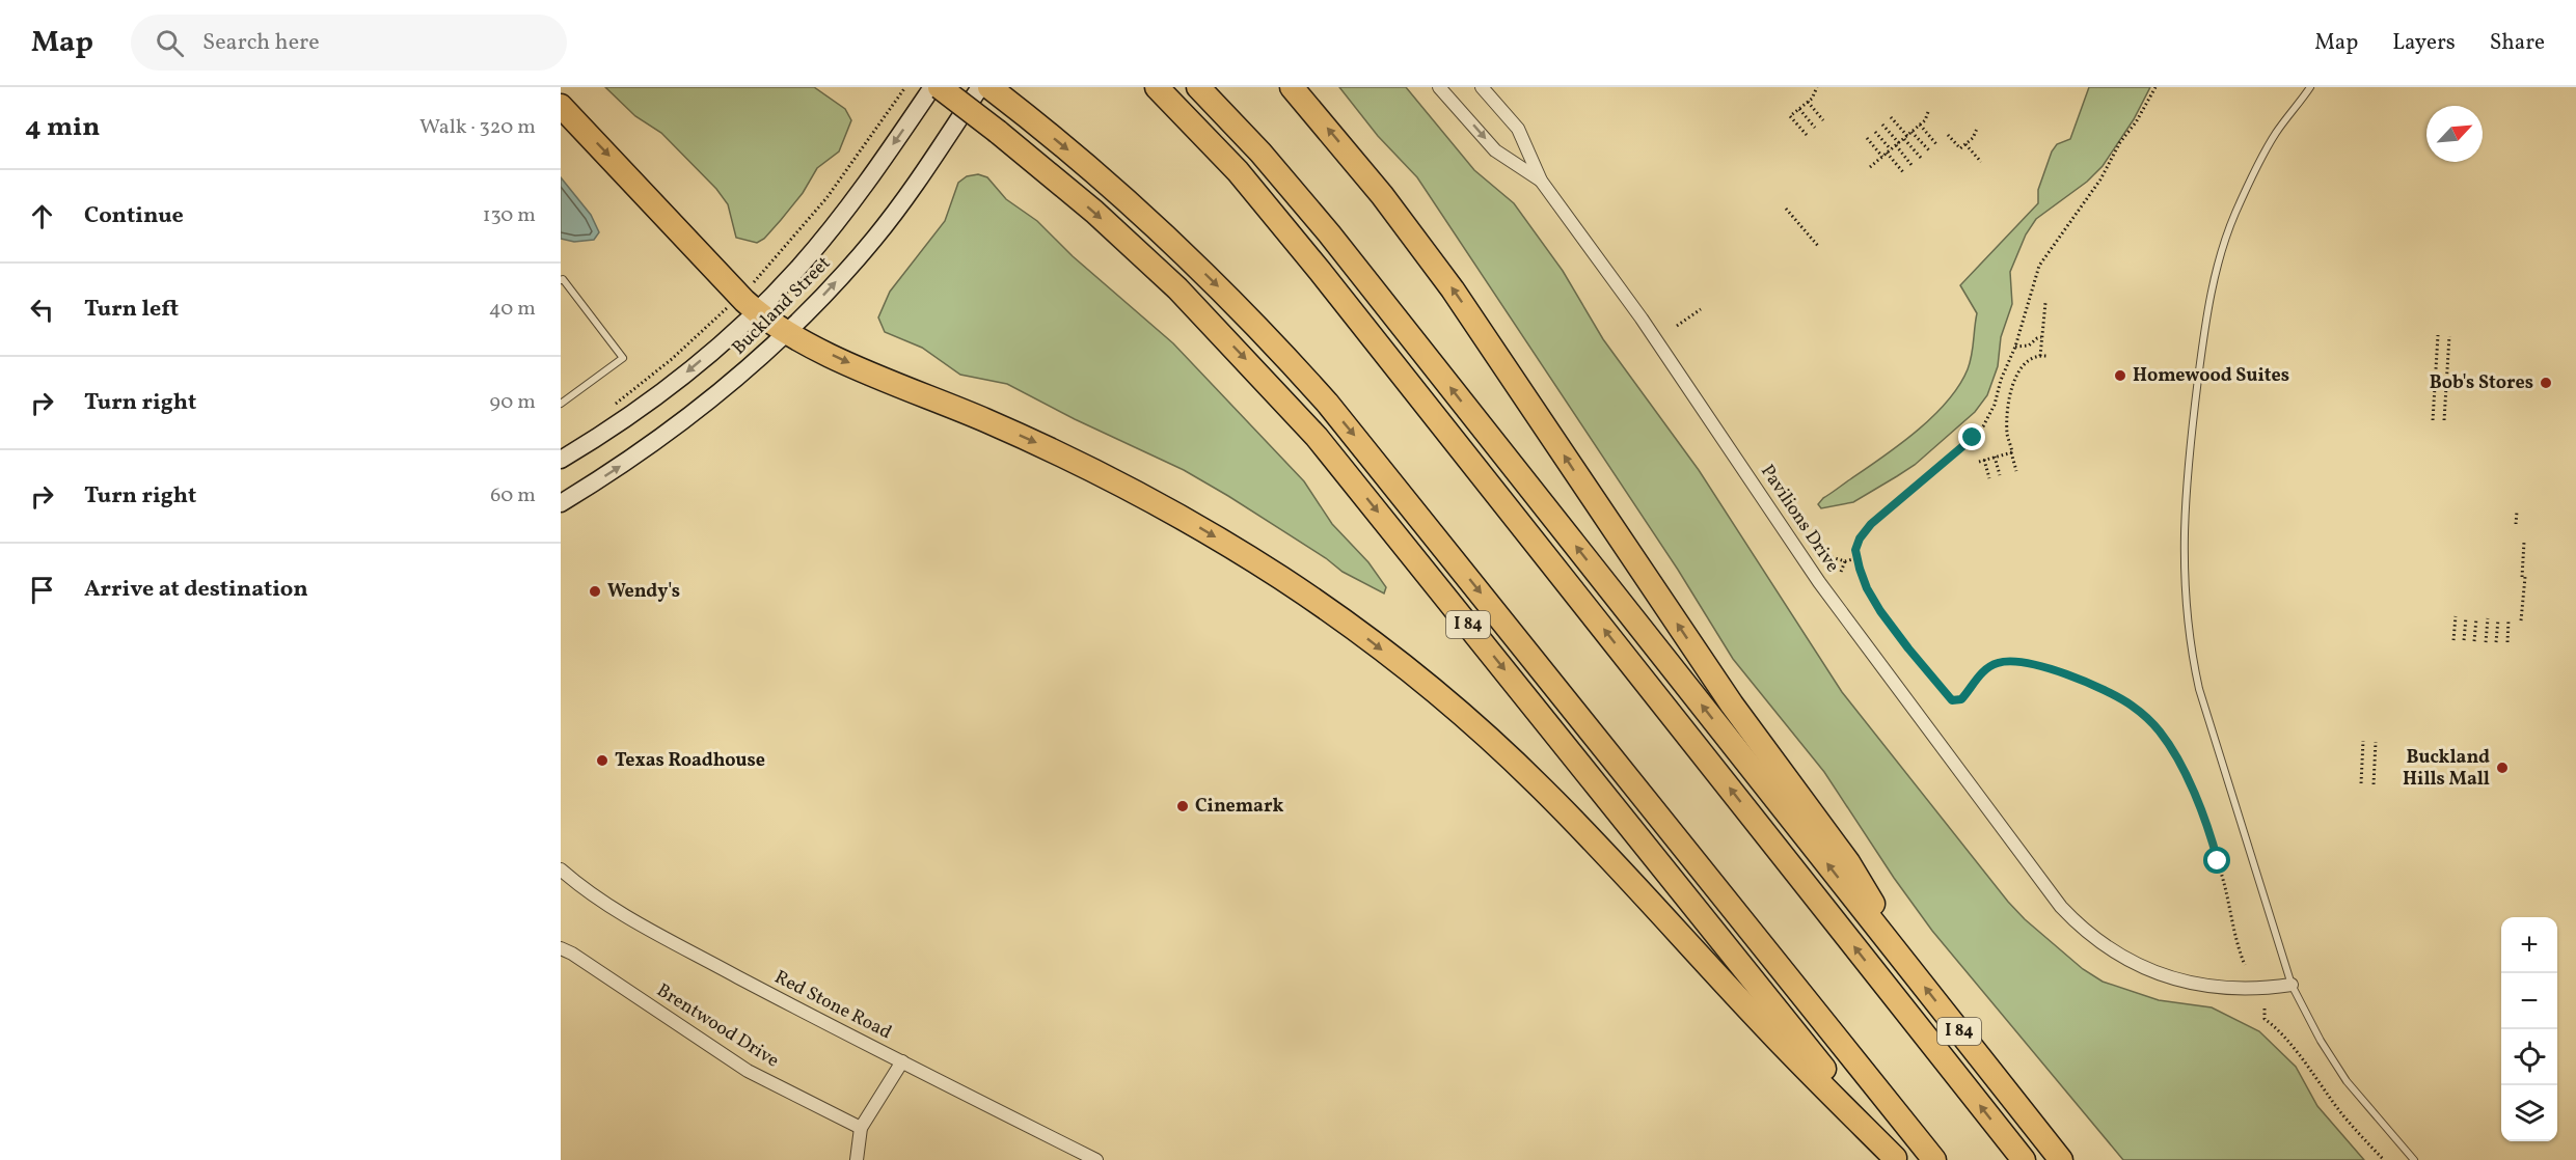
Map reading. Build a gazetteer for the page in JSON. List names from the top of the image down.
{
  "streets": {
    "highway": ["I 84"],
    "main road": ["Buckland Street"],
    "street": ["Pavilions Drive", "Red Stone Road", "Brentwood Drive"]
  },
  "places": [
    "Homewood Suites",
    "Bob's Stores",
    "Wendy's",
    "Texas Roadhouse",
    "Buckland Hills Mall",
    "Cinemark"
  ],
  "north": "top right",
  "page": {
    "header": "Map",
    "search": "Search here",
    "nav": ["Map", "Layers", "Share"],
    "heading": ["4 min", "Walk · 320 m"],
    "list": [
      ["Continue", "130 m"],
      ["Turn left", "40 m"],
      ["Turn right", "90 m"],
      ["Turn right", "60 m"],
      "Arrive at destination"
    ],
    "map_buttons": ["+", "−"]
  }
}
